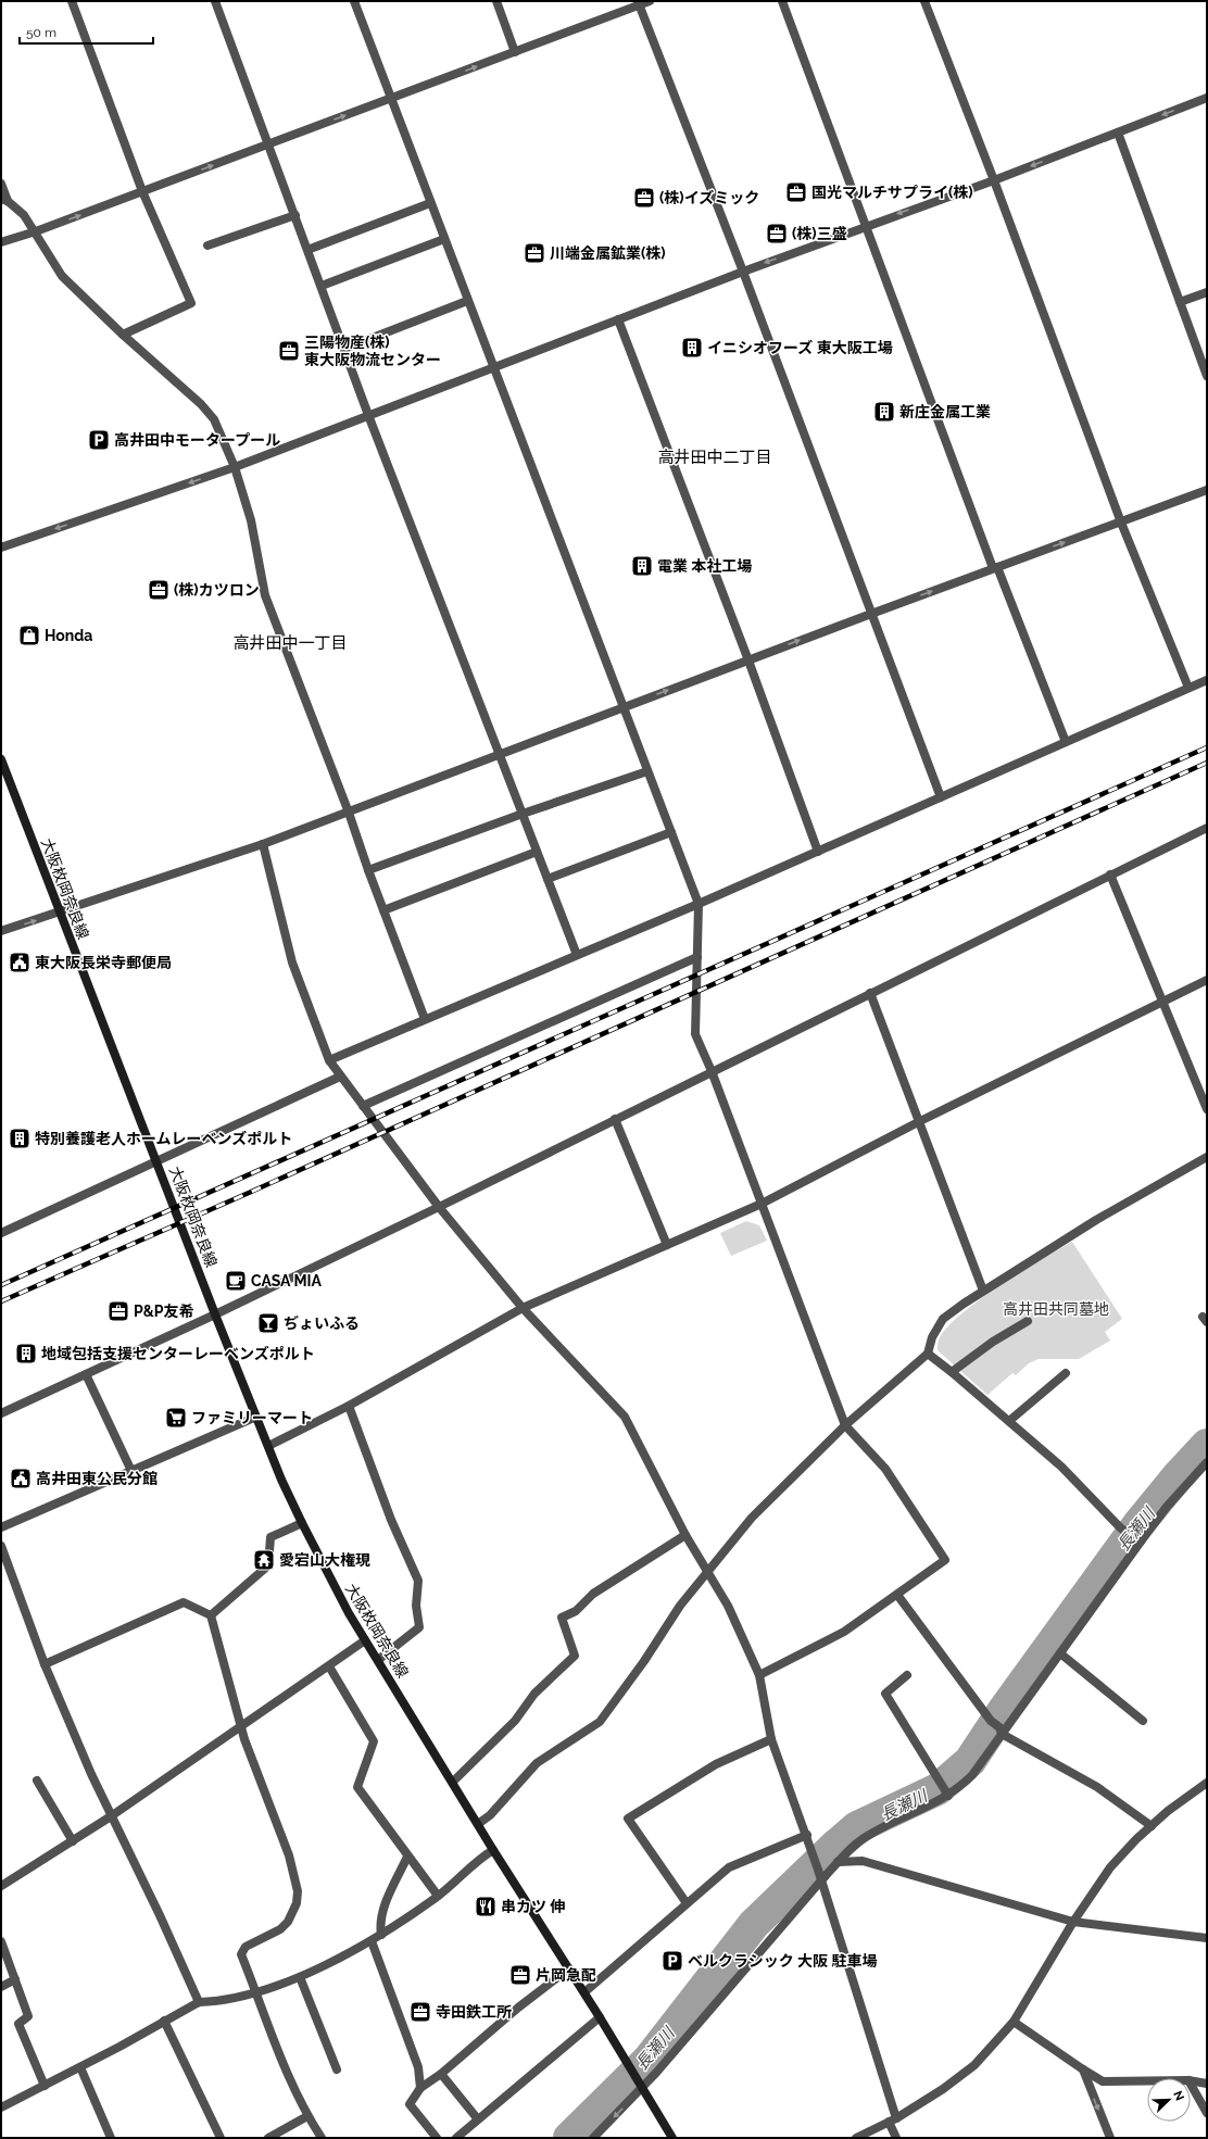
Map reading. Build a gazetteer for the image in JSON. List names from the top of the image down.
{
  "streets": {
    "main road": ["大阪枚岡奈良線"]
  },
  "districts": ["高井田中二丁目", "高井田中一丁目"],
  "water": ["長瀬川"],
  "parks": ["高井田共同墓地"],
  "places": {
    "office": [
      "国光マルチサプライ(株)",
      "(株)イズミック",
      "(株)三盛",
      "川端金属鉱業(株)",
      "三陽物産(株) 東大阪物流センター",
      "(株)カツロン",
      "P&P友希",
      "片岡急配",
      "寺田鉄工所"
    ],
    "building": [
      "イニシオフーズ 東大阪工場",
      "新庄金属工業",
      "電業 本社工場",
      "特別養護老人ホームレーベンズポルト",
      "地域包括支援センターレーベンズポルト"
    ],
    "parking": ["高井田中モータープール", "ベルクラシック 大阪 駐車場"],
    "shop": ["Honda"],
    "public building": ["東大阪長栄寺郵便局", "高井田東公民分館"],
    "cafe": ["CASA MIA"],
    "bar": ["ぢょいふる"],
    "supermarket": ["ファミリーマート"],
    "temple": ["愛宕山大権現"],
    "restaurant": ["串カツ 伸"]
  },
  "scale_bar": "50 m",
  "north": "top right"
}
